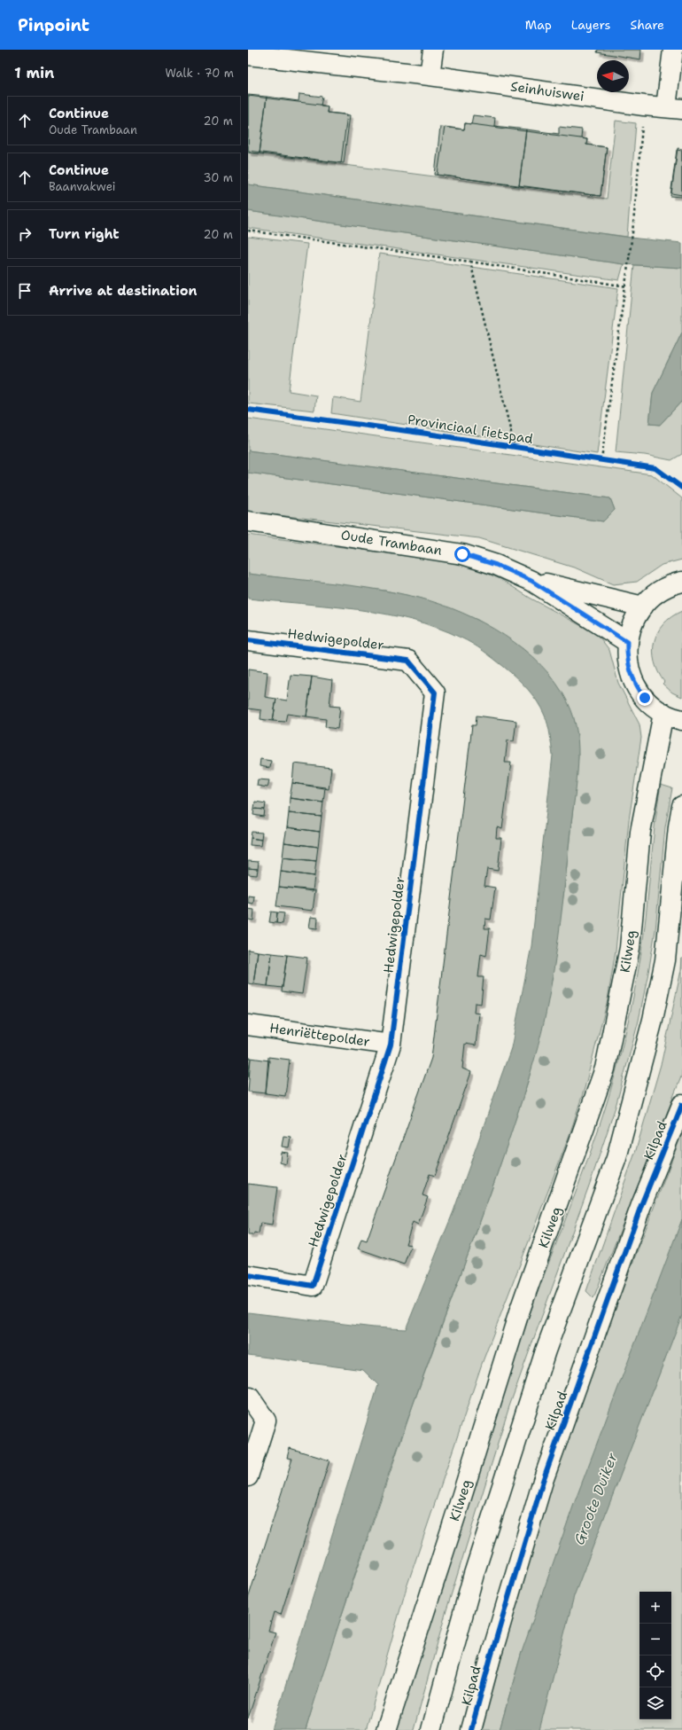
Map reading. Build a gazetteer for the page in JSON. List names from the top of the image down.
{
  "streets": {
    "street": [
      "Seinhuiswei",
      "Oude Trambaan",
      "Hedwigepolder",
      "Kilweg",
      "Henriëttepolder",
      "Kilpad"
    ],
    "cycle path": ["Provinciaal fietspad"]
  },
  "crossings": [
    ["Hedwigepolder", "Henriëttepolder"]
  ],
  "water": ["Groote Duiker"],
  "north": "left",
  "page": {
    "header": "Pinpoint",
    "nav": ["Map", "Layers", "Share"],
    "heading": ["1 min", "Walk · 70 m"],
    "list": [
      ["Continue", "Oude Trambaan", "20 m"],
      ["Continue", "Baanvakwei", "30 m"],
      ["Turn right", "20 m"],
      "Arrive at destination"
    ],
    "map_buttons": ["+", "−"]
  }
}
